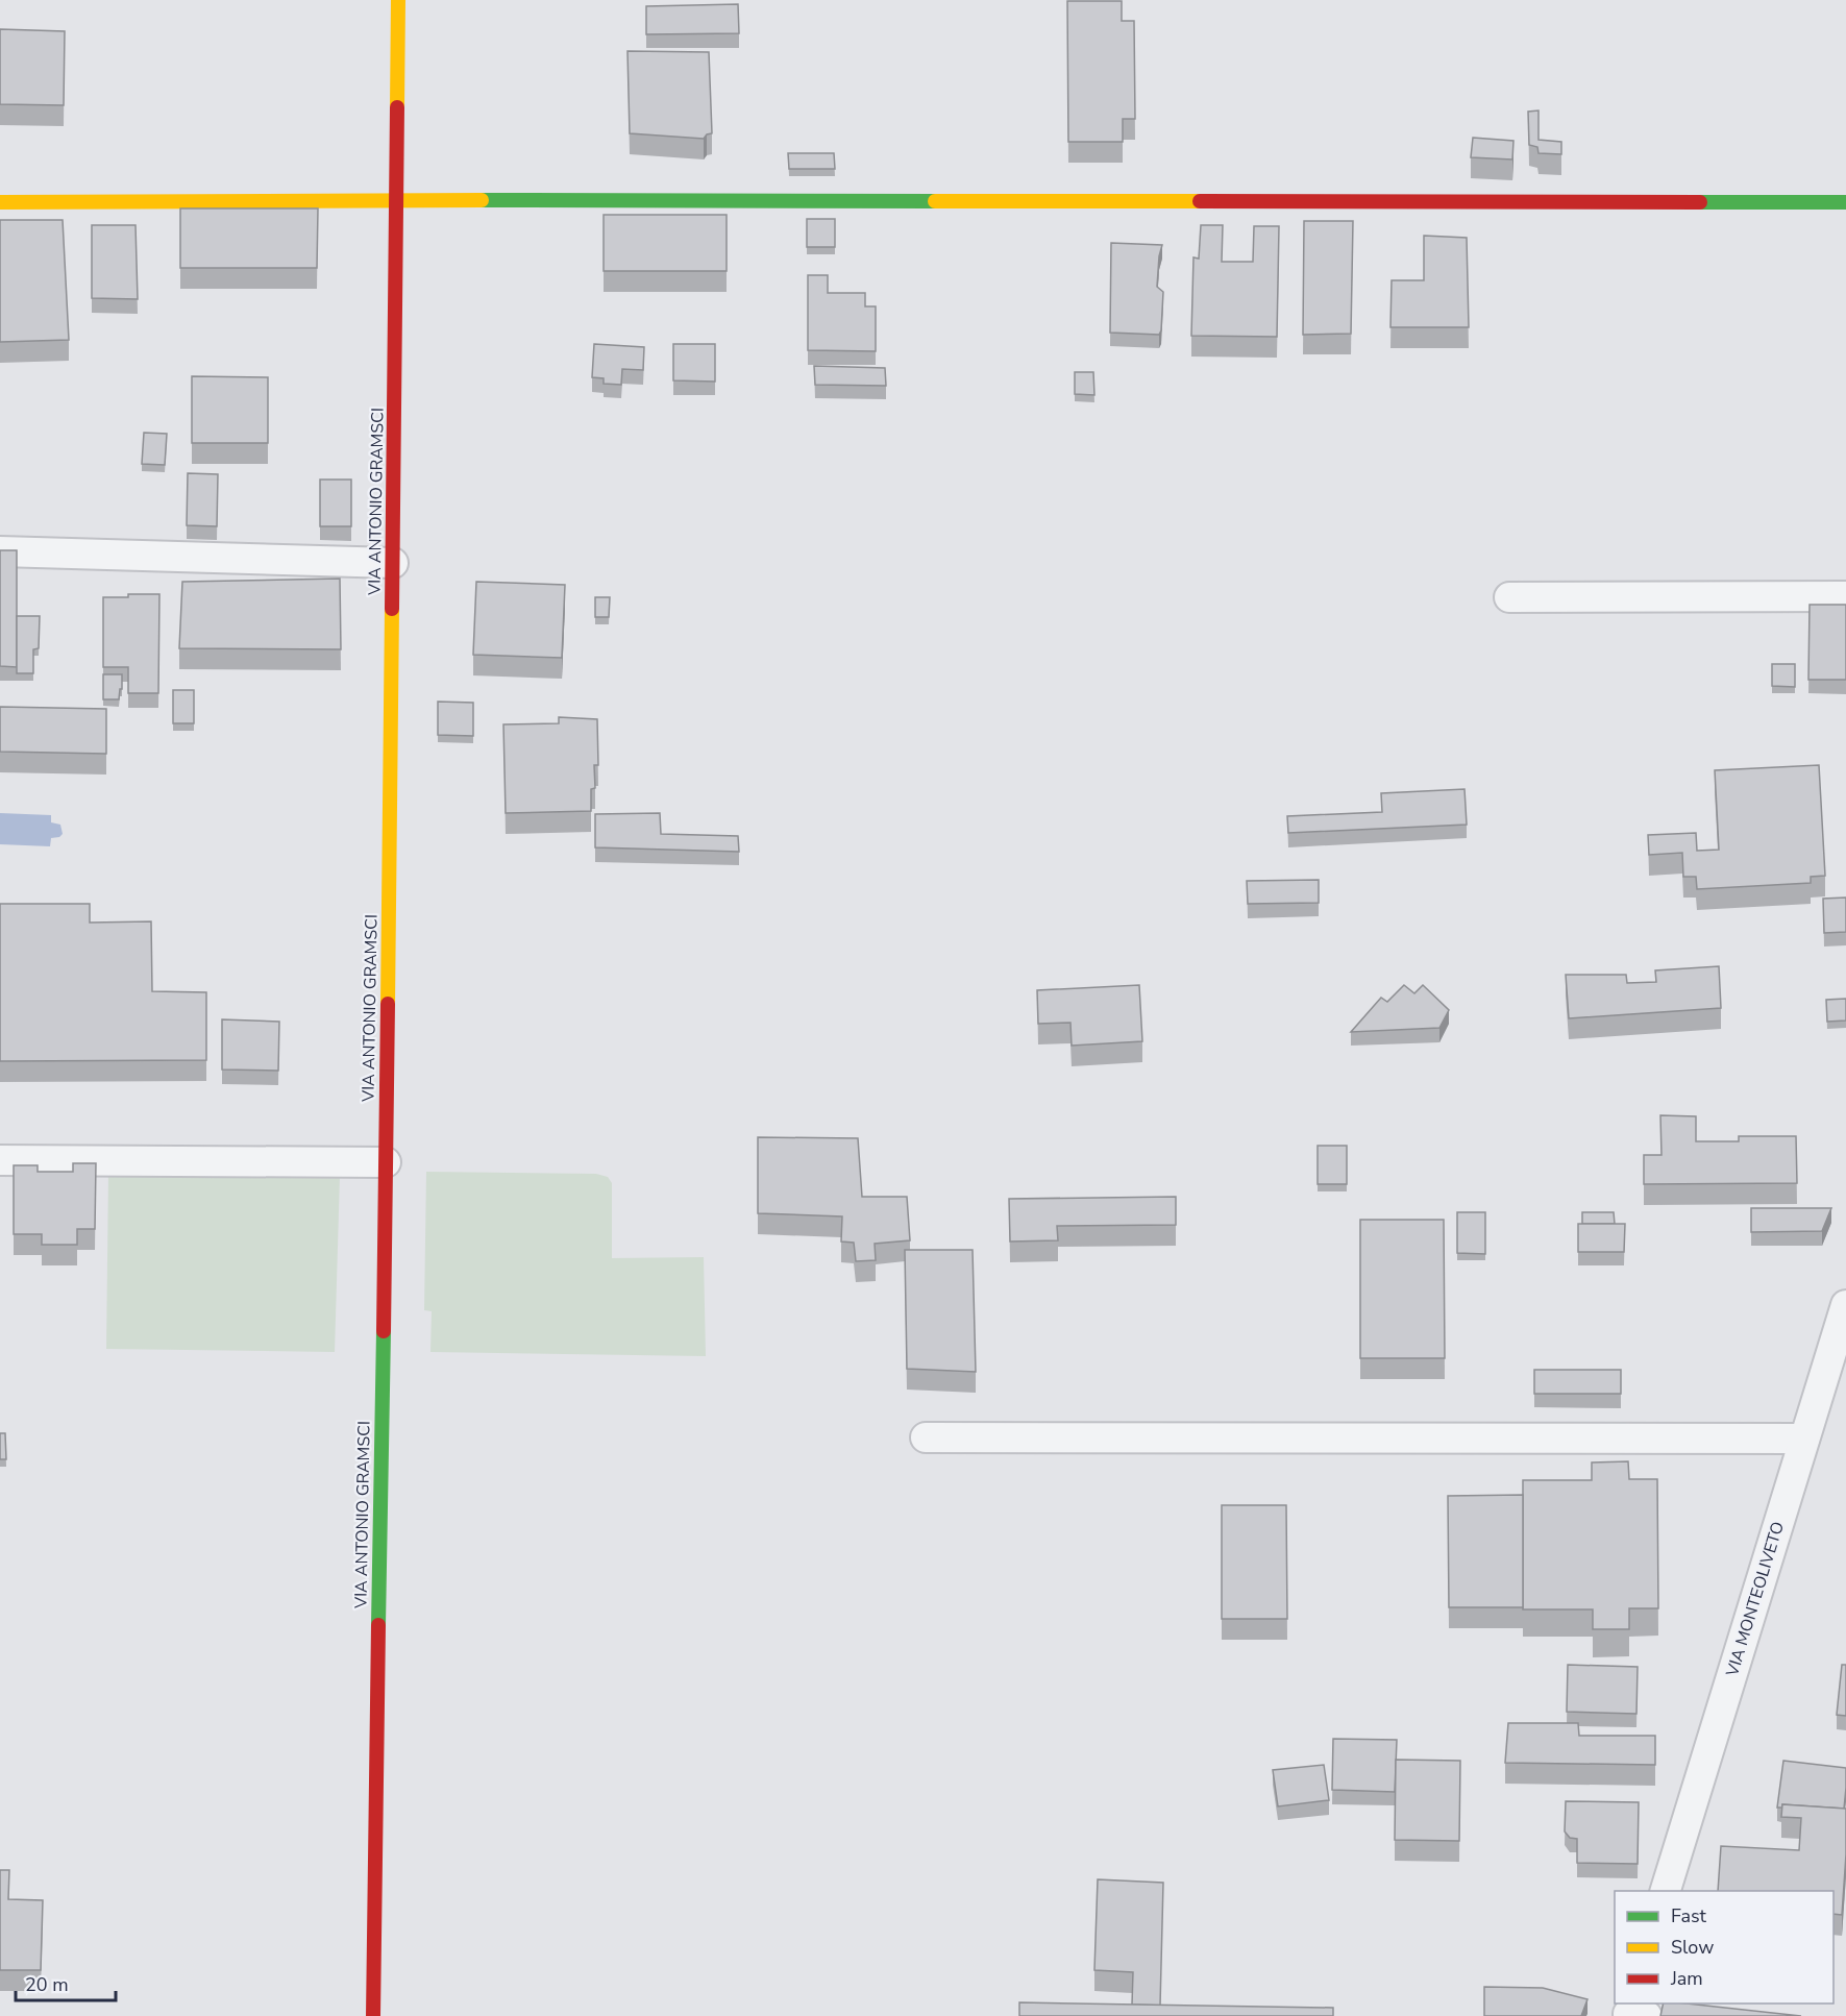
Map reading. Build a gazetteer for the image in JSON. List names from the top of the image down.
{
  "streets": {
    "street": ["VIA ANTONIO GRAMSCI", "VIA MONTEOLIVETO"]
  },
  "legend": ["Fast", "Slow", "Jam"],
  "scale_bar": "20 m"
}
